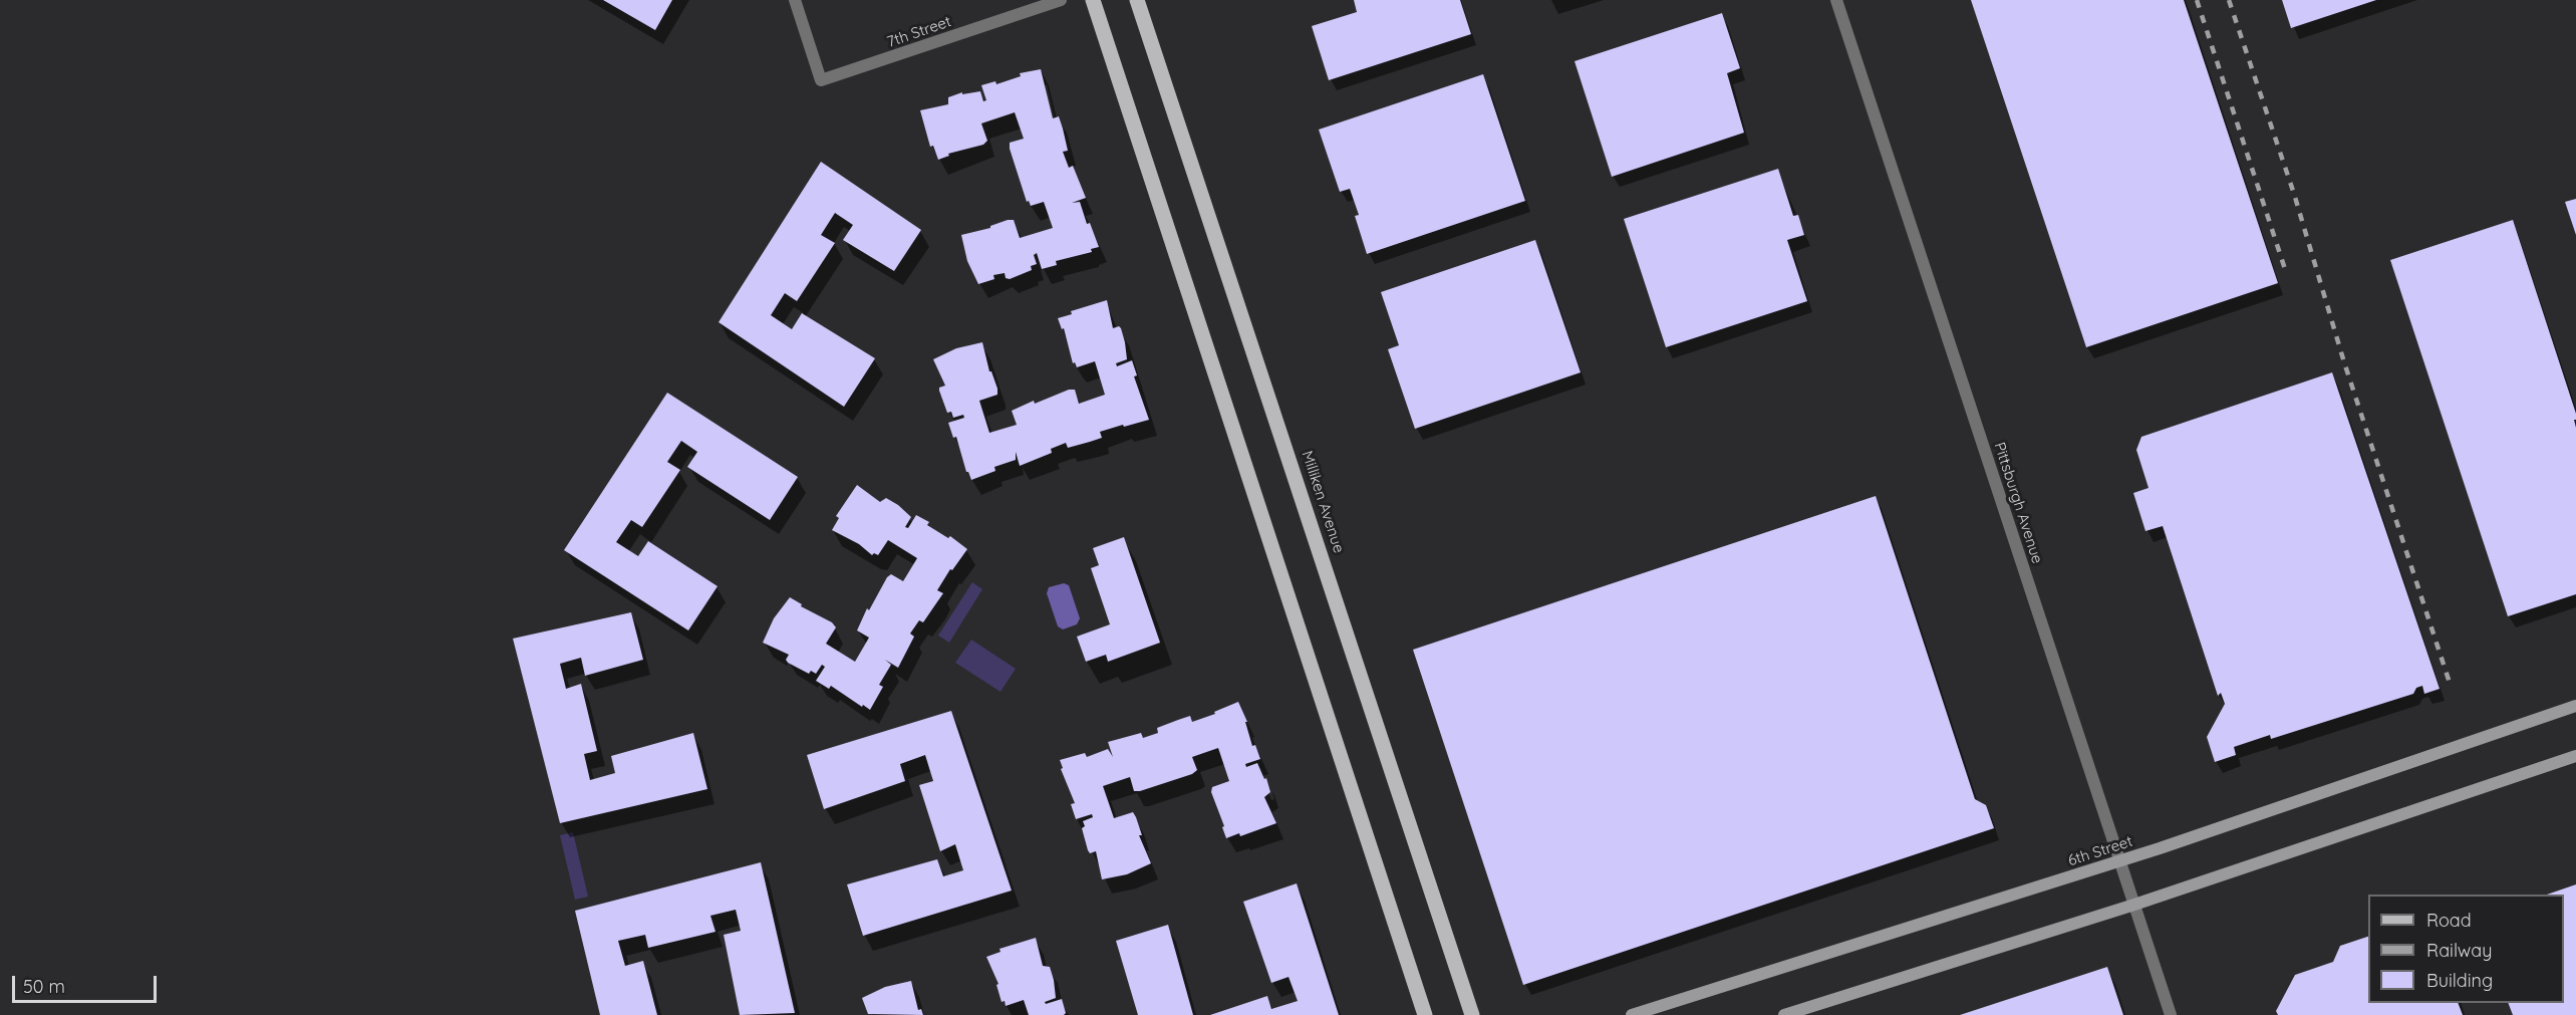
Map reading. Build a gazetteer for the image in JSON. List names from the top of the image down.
{
  "streets": {
    "main road": ["Milliken Avenue", "6th Street"],
    "street": ["7th Street", "Pittsburgh Avenue"]
  },
  "crossings": [
    ["Pittsburgh Avenue", "6th Street"]
  ],
  "legend": ["Road", "Railway", "Building"],
  "scale_bar": "50 m"
}
